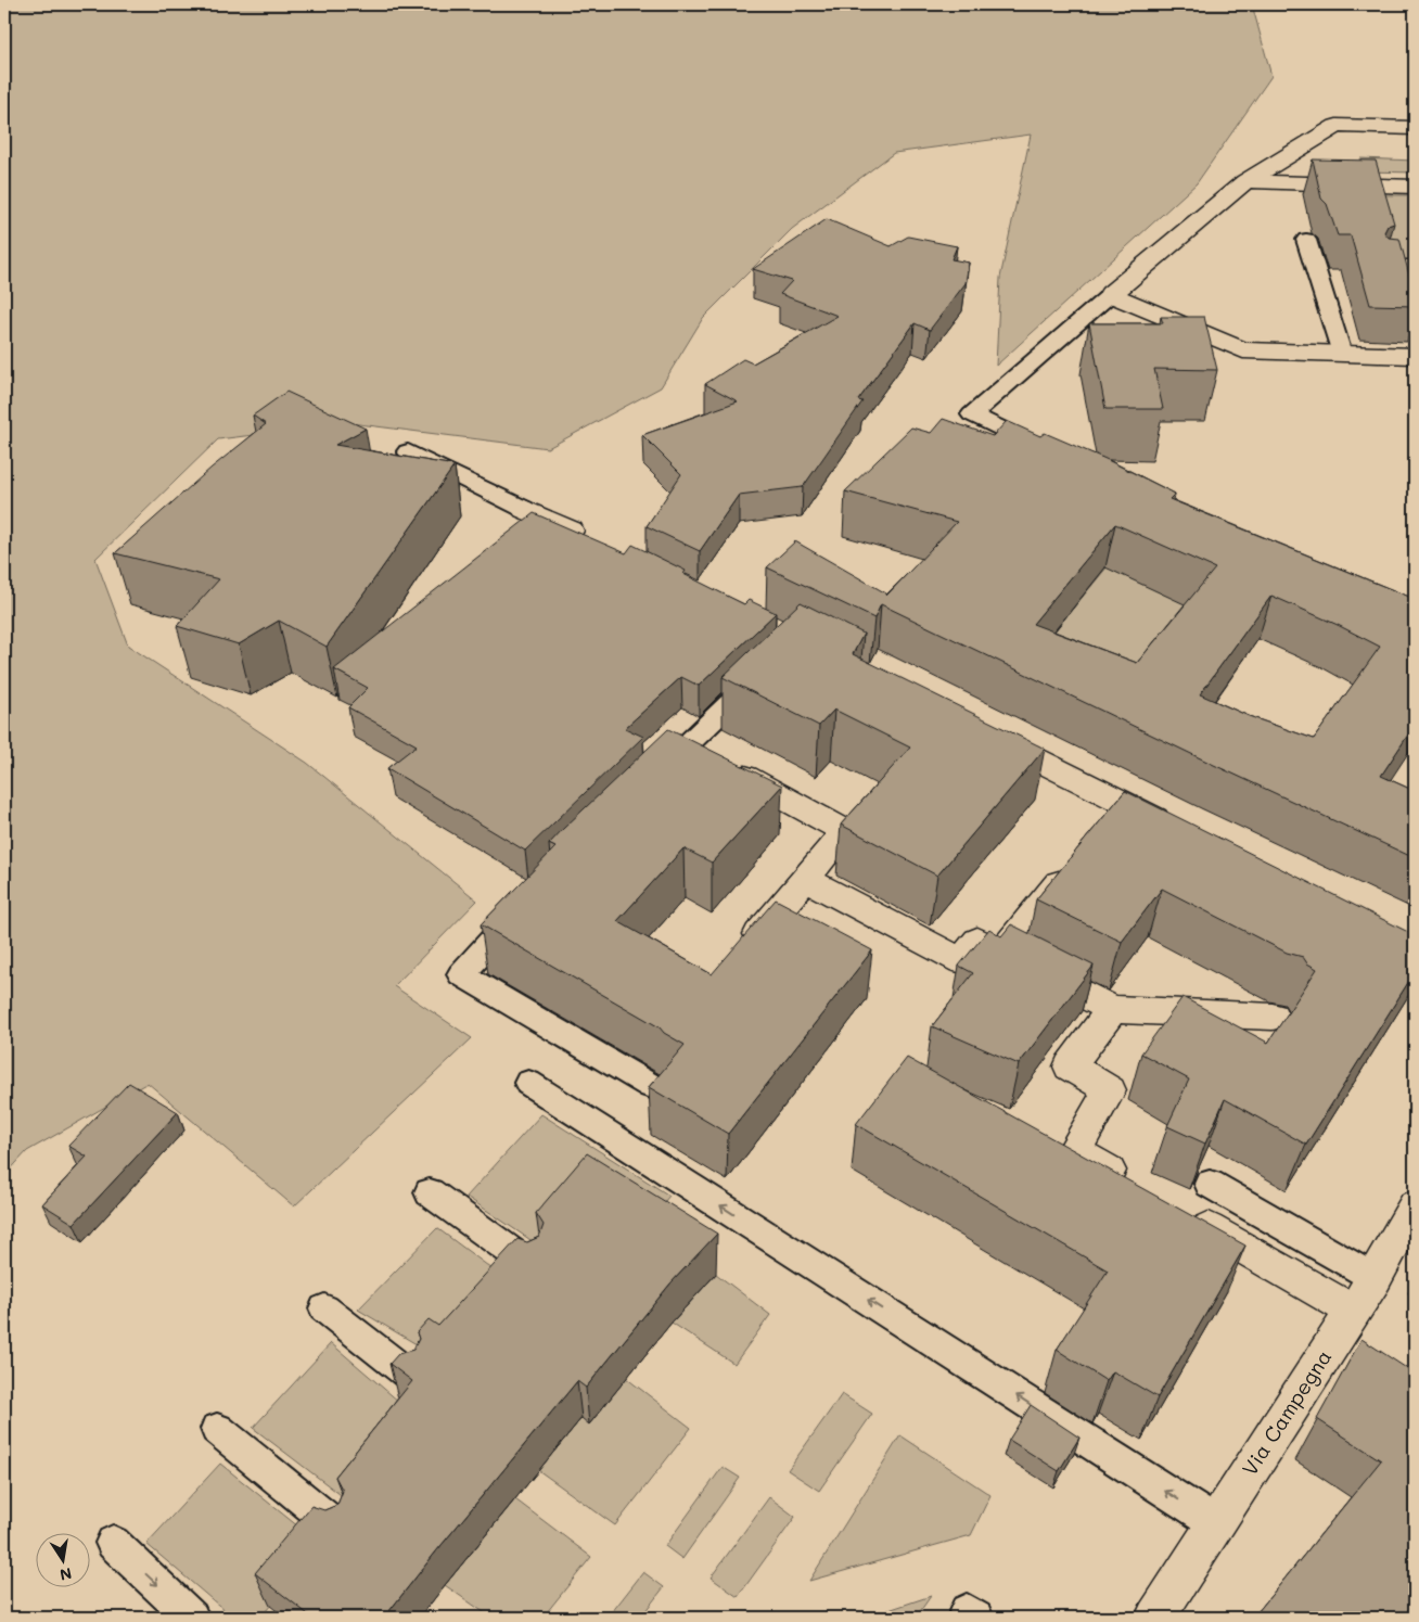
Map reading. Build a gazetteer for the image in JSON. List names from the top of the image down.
{
  "streets": {
    "street": ["Via Campegna"]
  },
  "north": "bottom"
}
